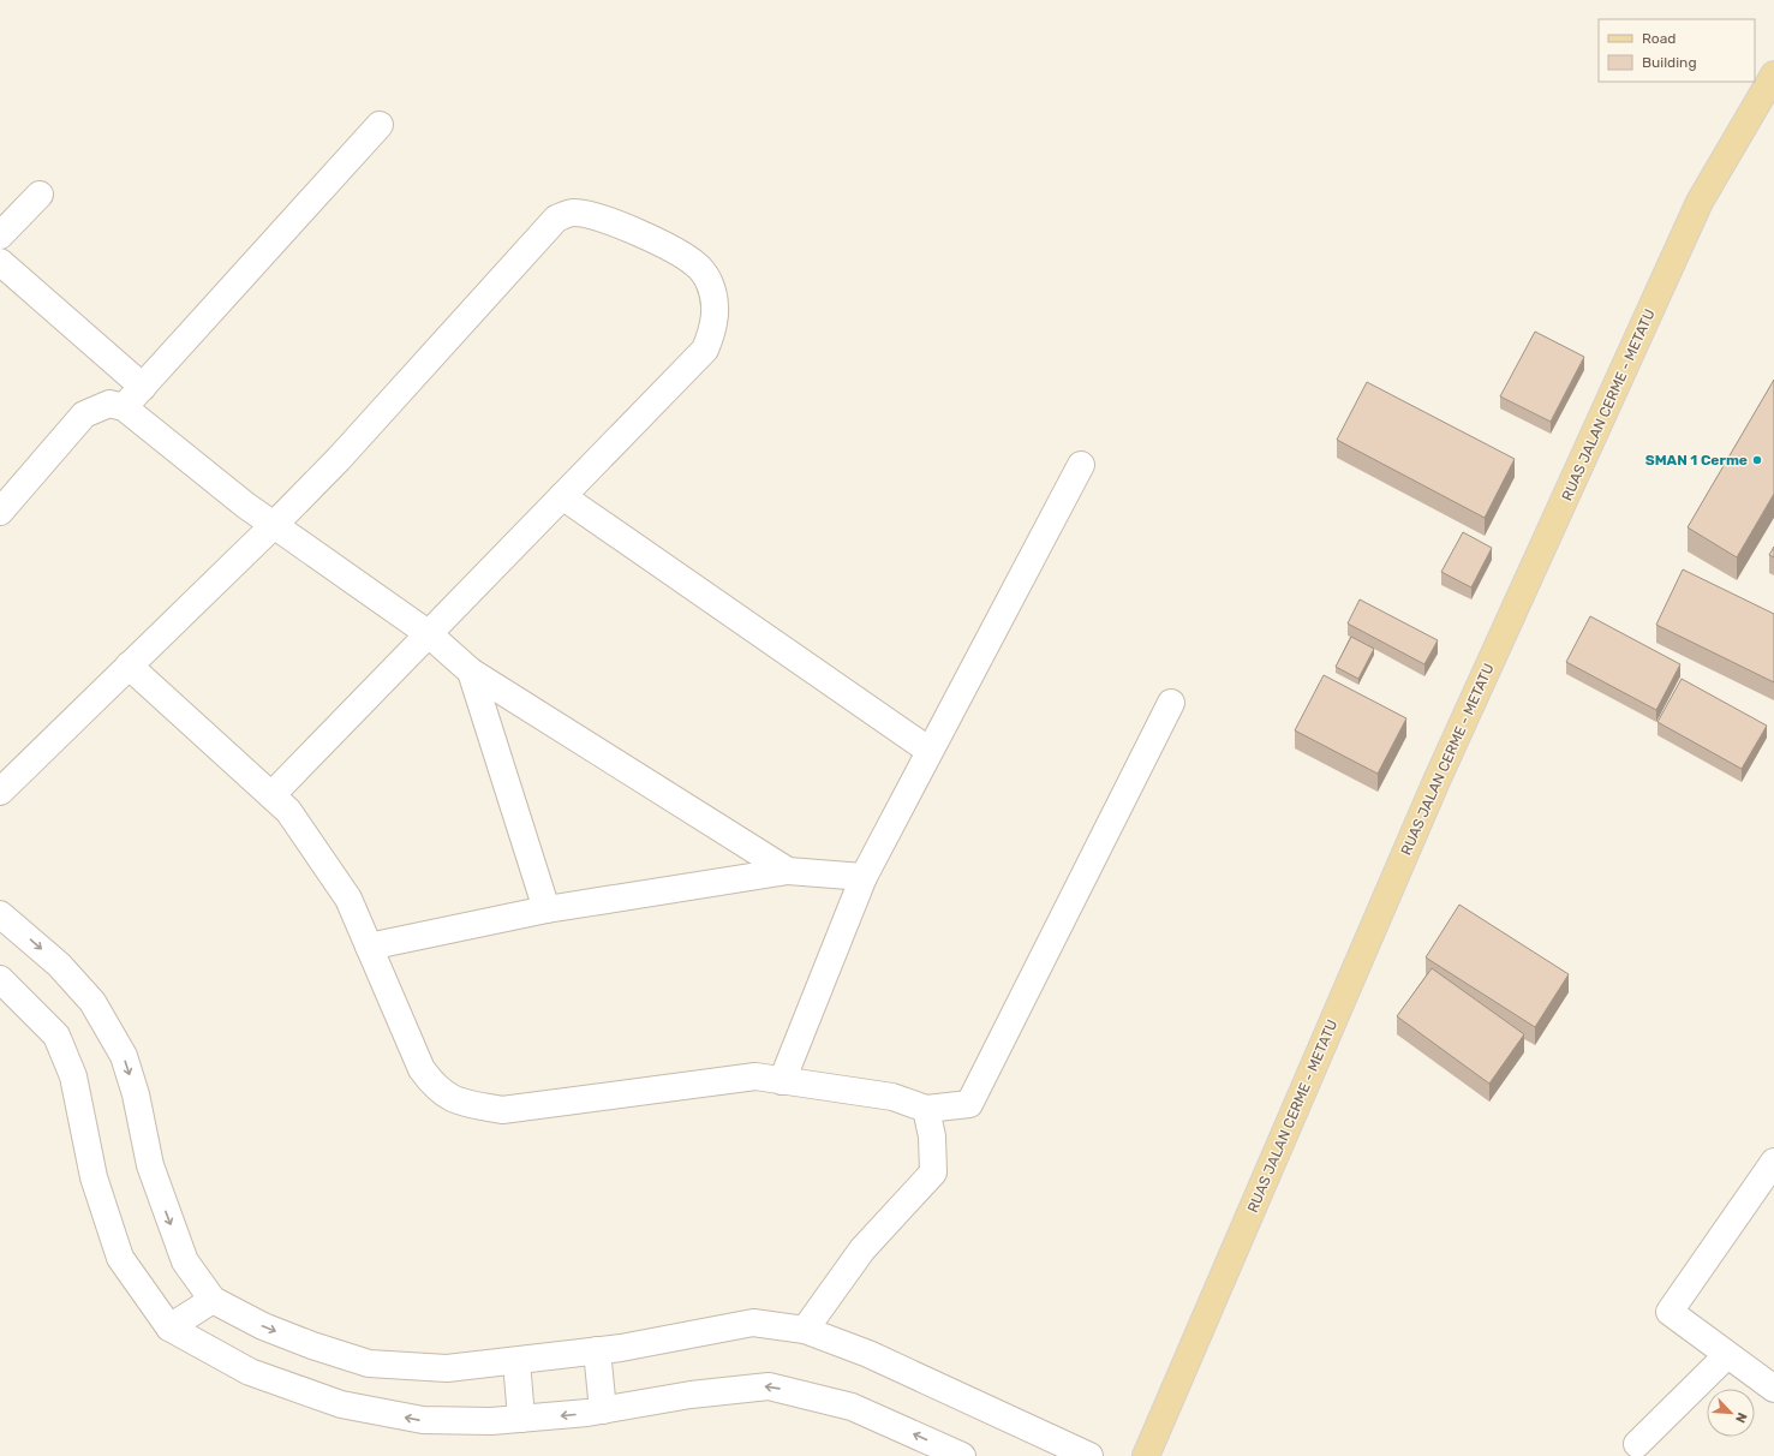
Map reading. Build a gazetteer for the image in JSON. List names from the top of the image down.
{
  "streets": {
    "main road": ["RUAS JALAN CERME - METATU"]
  },
  "places": ["SMAN 1 Cerme"],
  "legend": ["Road", "Building"],
  "north": "bottom right"
}
